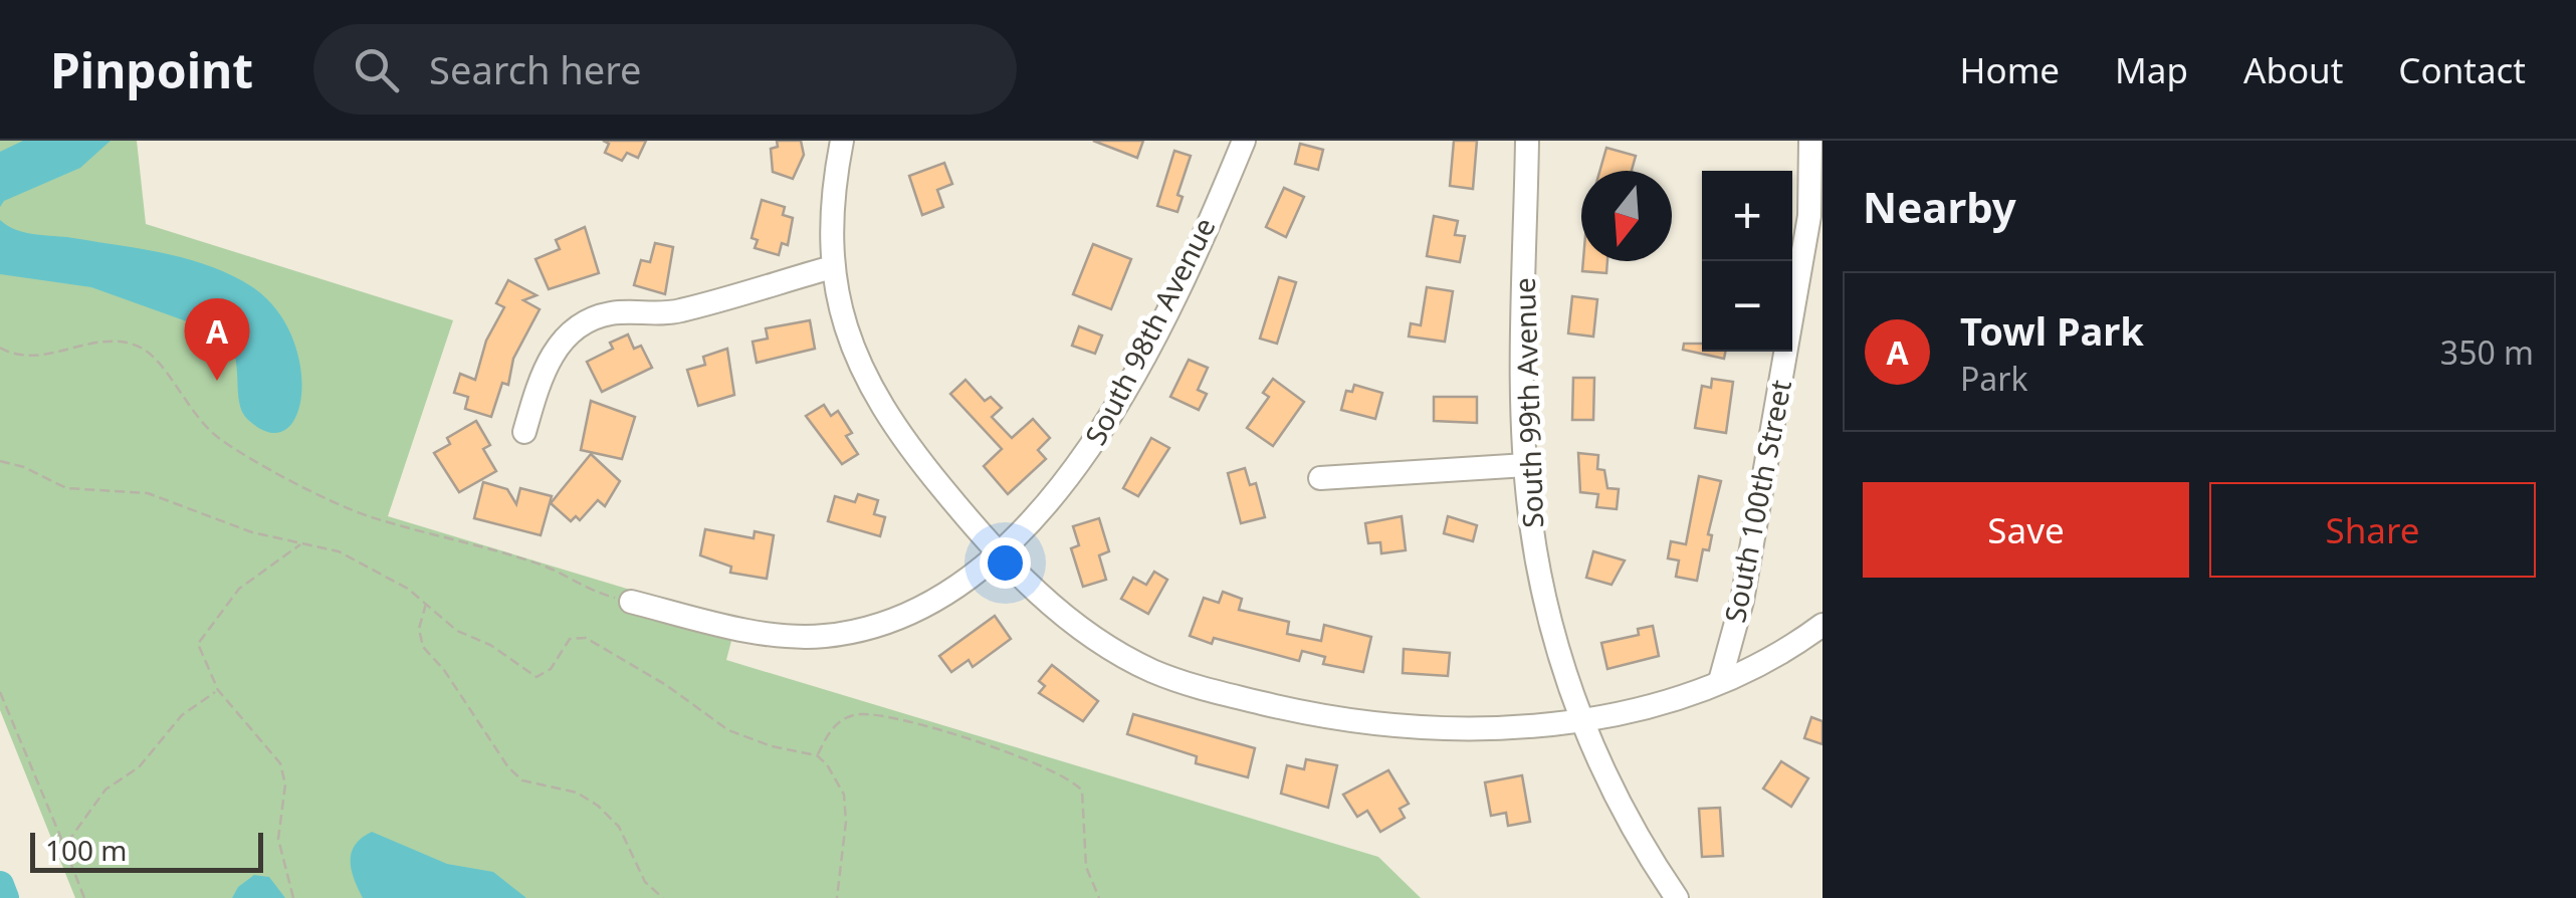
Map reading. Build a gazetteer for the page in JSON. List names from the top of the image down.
{
  "streets": {
    "street": ["South 98th Avenue", "South 99th Avenue", "South 100th Street"]
  },
  "scale_bar": "100 m",
  "north": "bottom",
  "page": {
    "header": "Pinpoint",
    "search": "Search here",
    "nav": [
      "Home",
      "Map",
      "About",
      "Contact"
    ],
    "heading": "Nearby",
    "map_buttons": ["+", "−"],
    "list": [
      {
        "mark": "A",
        "name": "Towl Park",
        "note": "Park",
        "value": "350 m"
      }
    ],
    "pins": "A",
    "buttons": ["Save", "Share"],
    "scale": "100 m"
  }
}
